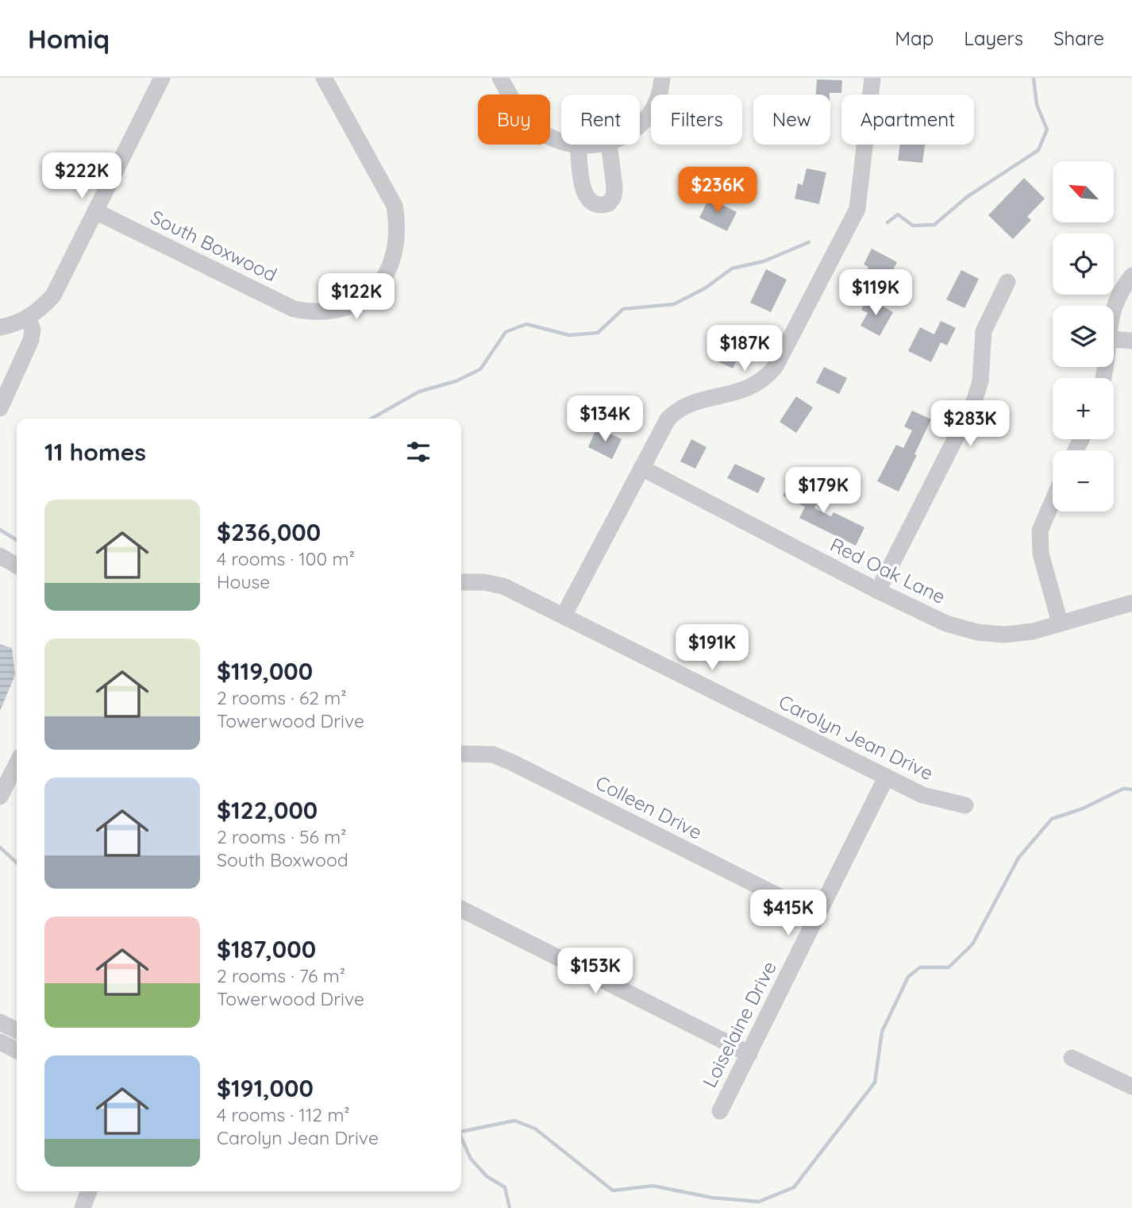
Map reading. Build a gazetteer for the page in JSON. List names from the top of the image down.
{
  "streets": {
    "street": [
      "South Boxwood",
      "Red Oak Lane",
      "Carolyn Jean Drive",
      "Colleen Drive",
      "Loiselaine Drive"
    ]
  },
  "crossings": [
    ["Carolyn Jean Drive", "Loiselaine Drive"],
    ["Colleen Drive", "Loiselaine Drive"]
  ],
  "north": "top left",
  "page": {
    "header": "Homiq",
    "nav": ["Map", "Layers", "Share"],
    "chip": [
      "Buy",
      "Rent",
      "Filters",
      "New",
      "Apartment"
    ],
    "price": [
      "$222K",
      "$236K",
      "$119K",
      "$122K",
      "$187K",
      "$134K",
      "$283K",
      "$179K",
      "$191K",
      "$415K",
      "$153K"
    ],
    "map_buttons": ["+", "−"],
    "heading": "11 homes",
    "list": [
      {
        "name": "$236,000",
        "note": "4 rooms · 100 m² · House"
      },
      {
        "name": "$119,000",
        "note": "2 rooms · 62 m² · Towerwood Drive"
      },
      {
        "name": "$122,000",
        "note": "2 rooms · 56 m² · South Boxwood"
      },
      {
        "name": "$187,000",
        "note": "2 rooms · 76 m² · Towerwood Drive"
      },
      {
        "name": "$191,000",
        "note": "4 rooms · 112 m² · Carolyn Jean Drive"
      }
    ]
  }
}
